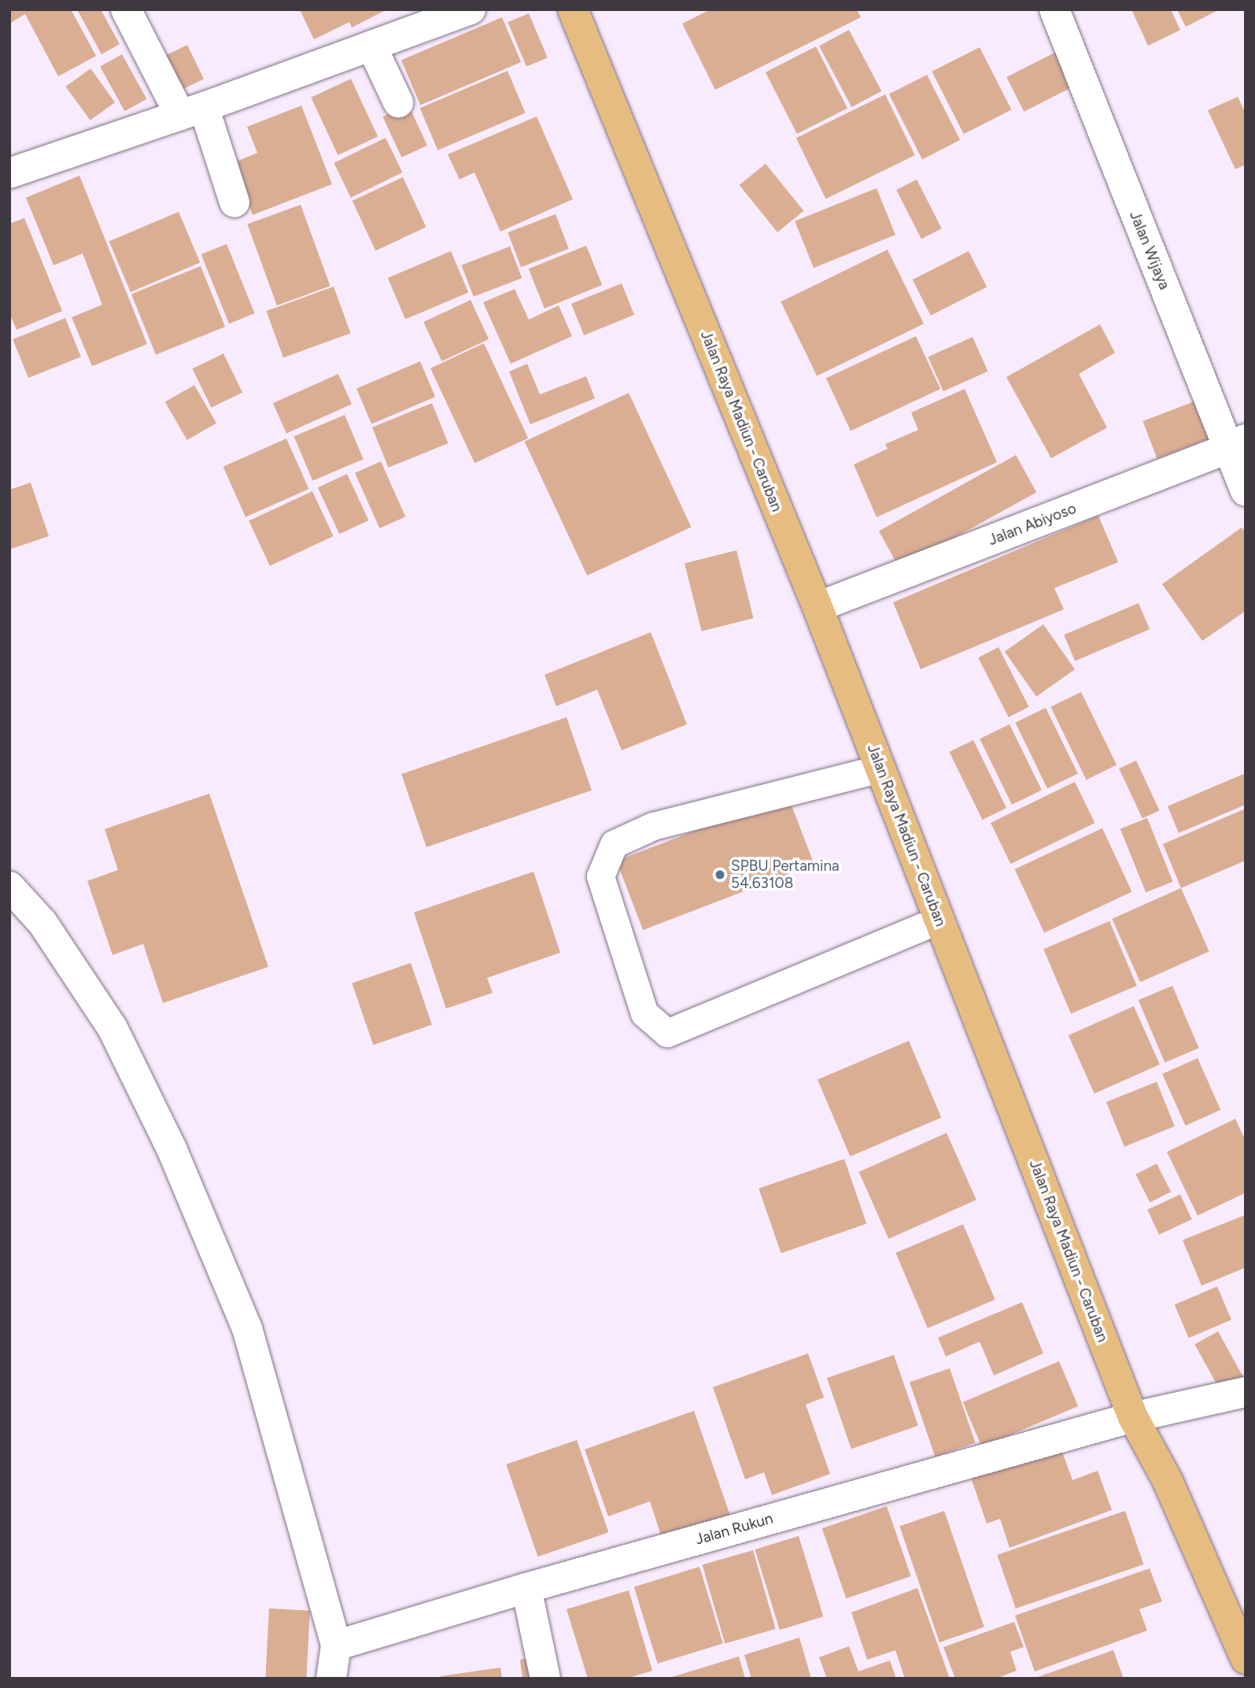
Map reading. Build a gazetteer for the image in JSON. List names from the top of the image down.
{
  "streets": {
    "highway": ["Jalan Raya Madiun - Caruban"],
    "street": ["Jalan Wijaya", "Jalan Abiyoso", "Jalan Rukun"]
  },
  "crossings": [
    ["Jalan Wijaya", "Jalan Abiyoso"],
    ["Jalan Raya Madiun - Caruban", "Jalan Abiyoso"],
    ["Jalan Raya Madiun - Caruban", "Jalan Rukun"]
  ],
  "places": ["SPBU Pertamina 54.63108"]
}
